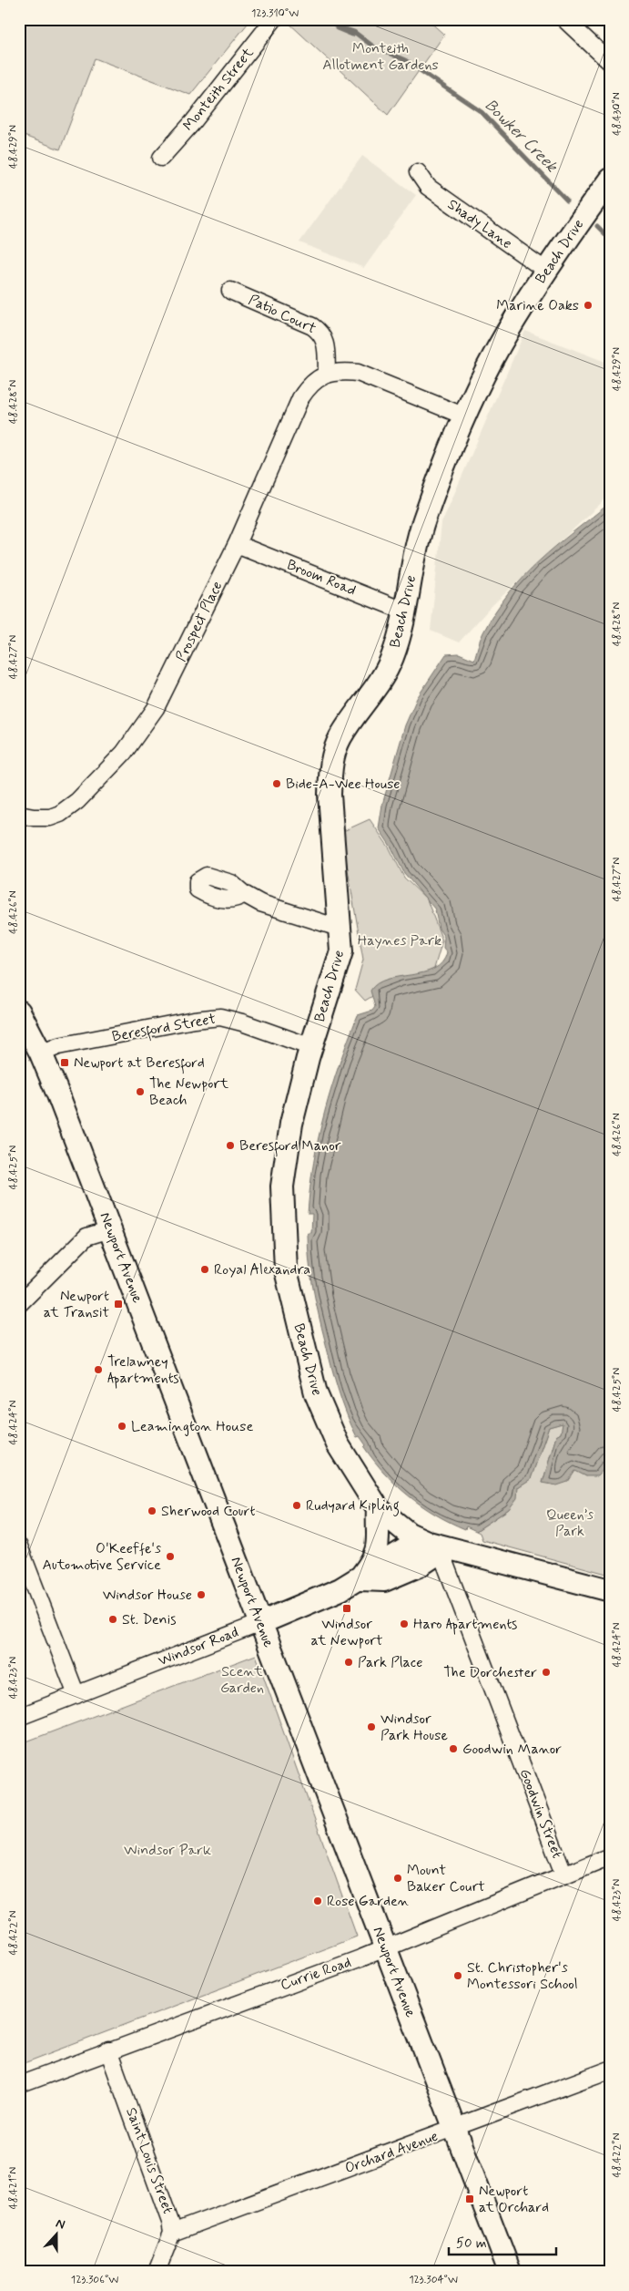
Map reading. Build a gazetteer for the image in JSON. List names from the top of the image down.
{
  "streets": {
    "main road": ["Beach Drive", "Newport Avenue", "Windsor Road"],
    "street": [
      "Monteith Street",
      "Shady Lane",
      "Patio Court",
      "Broom Road",
      "Prospect Place",
      "Beresford Street",
      "Goodwin Street",
      "Currie Road",
      "Orchard Avenue",
      "Saint Louis Street"
    ]
  },
  "crossings": [
    ["Shady Lane", "Beach Drive"],
    ["Beach Drive", "Broom Road"],
    ["Beach Drive", "Beresford Street"],
    ["Beach Drive", "Windsor Road"],
    ["Beach Drive", "Goodwin Street"],
    ["Patio Court", "Prospect Place"],
    ["Broom Road", "Prospect Place"],
    ["Beresford Street", "Newport Avenue"],
    ["Newport Avenue", "Windsor Road"],
    ["Newport Avenue", "Currie Road"],
    ["Newport Avenue", "Orchard Avenue"],
    ["Goodwin Street", "Currie Road"],
    ["Currie Road", "Saint Louis Street"],
    ["Orchard Avenue", "Saint Louis Street"]
  ],
  "water": ["Bowker Creek"],
  "parks": [
    "Monteith Allotment Gardens",
    "Haynes Park",
    "Queen’s Park",
    "Scent Garden",
    "Windsor Park"
  ],
  "places": {
    "other": [
      "Marine Oaks",
      "Bide-A-Wee House",
      "The Newport Beach",
      "Beresford Manor",
      "Royal Alexandra",
      "Trelawney Apartments",
      "Leamington House",
      "Rudyard Kipling",
      "Sherwood Court",
      "O'Keeffe's Automotive Service",
      "Windsor House",
      "St. Denis",
      "Haro Apartments",
      "Park Place",
      "The Dorchester",
      "Windsor Park House",
      "Goodwin Manor",
      "Mount Baker Court",
      "Rose Garden",
      "St. Christopher's Montessori School"
    ],
    "transit": [
      "Newport at Beresford",
      "Newport at Transit",
      "Windsor at Newport",
      "Newport at Orchard"
    ]
  },
  "scale_bar": "50 m",
  "north": "top",
  "coordinates": [
    "123.310°W",
    "48.430°N",
    "48.429°N",
    "48.428°N",
    "48.427°N",
    "48.426°N",
    "48.425°N",
    "48.424°N",
    "48.423°N",
    "48.422°N",
    "48.421°N",
    "123.306°W",
    "123.304°W"
  ]
}
